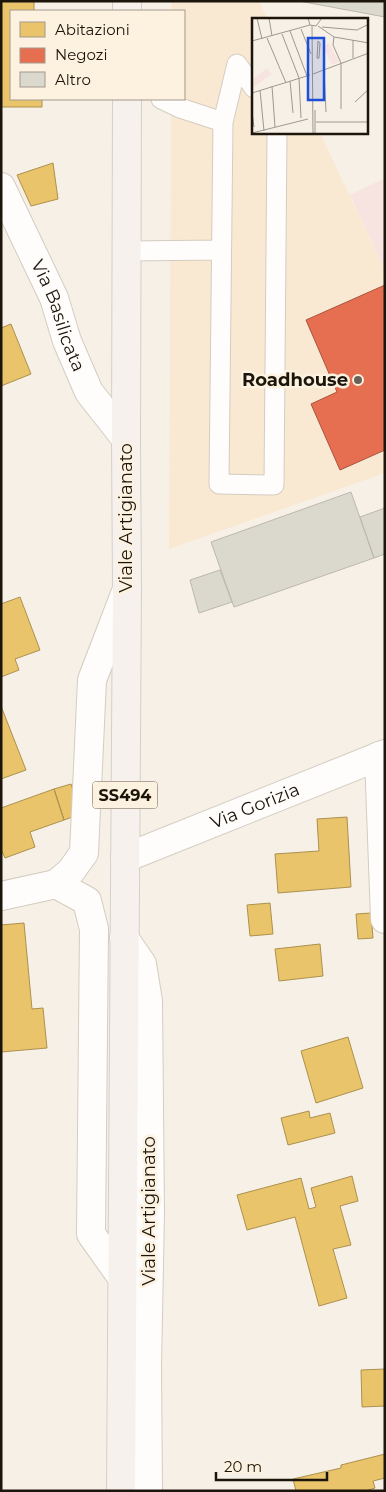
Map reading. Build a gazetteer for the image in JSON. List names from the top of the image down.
{
  "streets": {
    "main road": ["Viale Artigianato", "SS494"],
    "street": ["Via Basilicata", "Via Gorizia"]
  },
  "crossings": [
    ["Via Basilicata", "Viale Artigianato"],
    ["Viale Artigianato", "Via Gorizia"]
  ],
  "places": ["Roadhouse"],
  "legend": ["Abitazioni", "Negozi", "Altro"],
  "scale_bar": "20 m"
}
